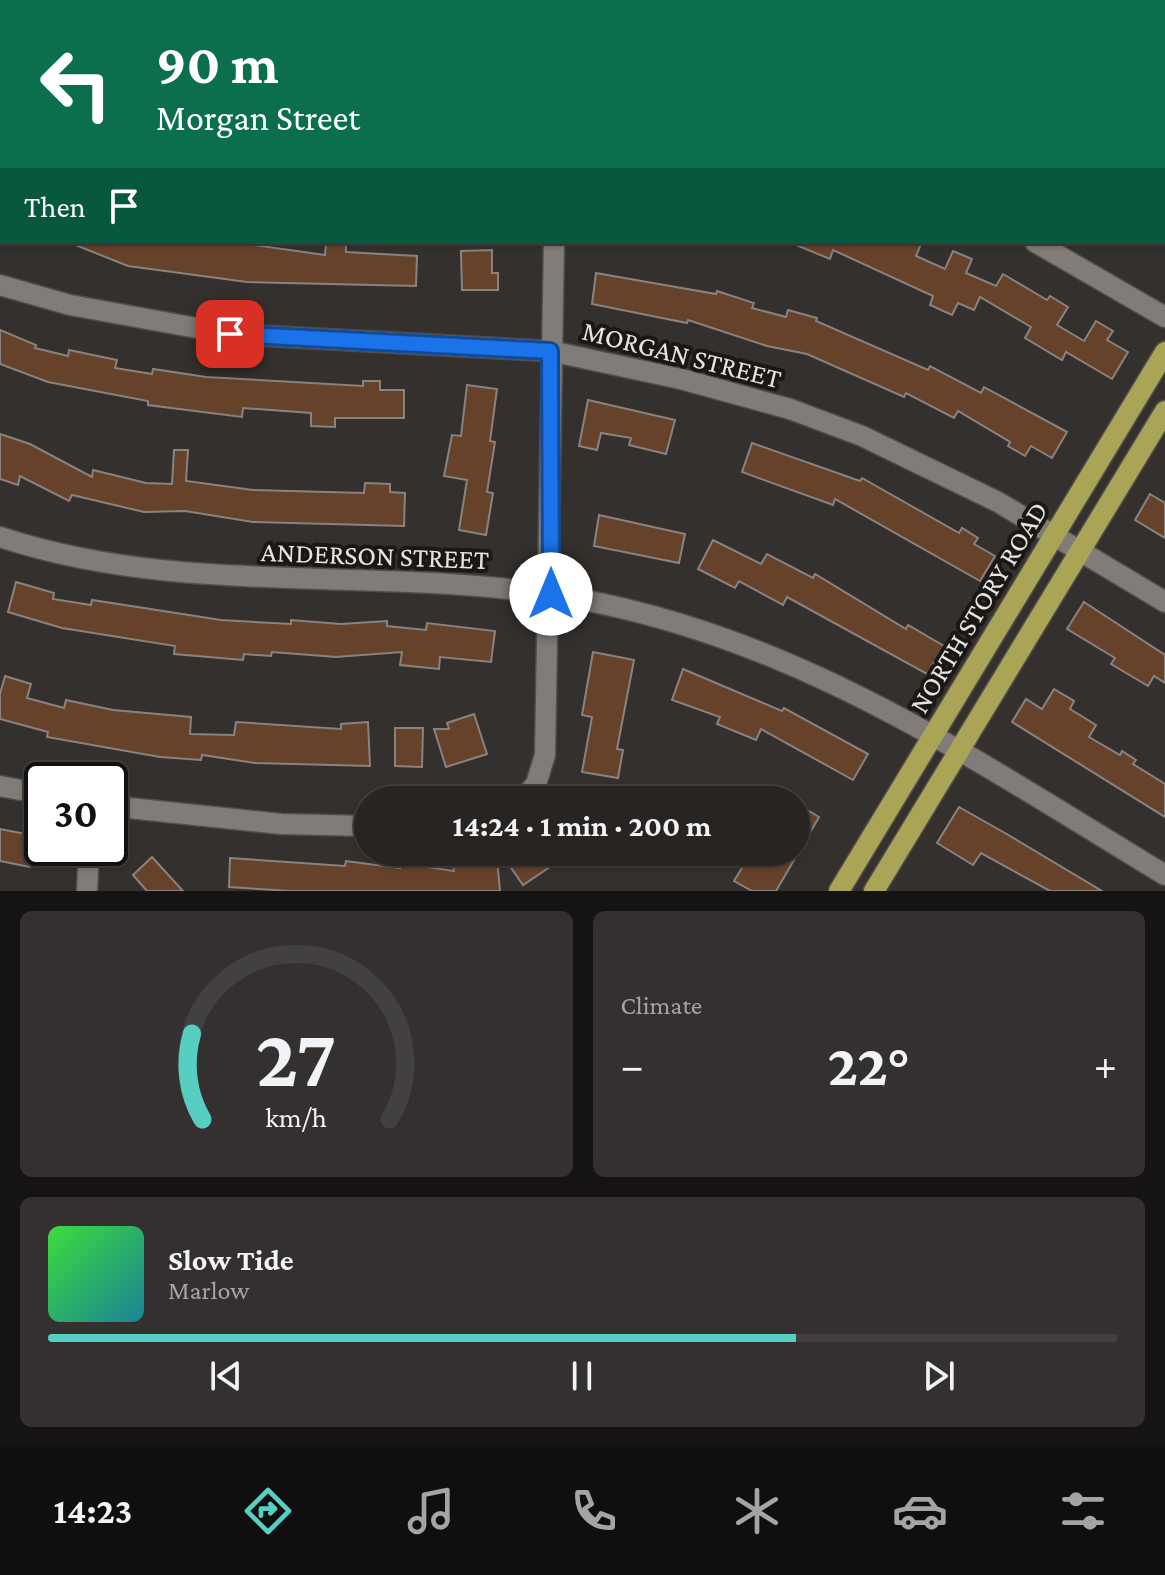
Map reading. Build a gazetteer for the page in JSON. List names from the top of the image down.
{
  "streets": {
    "main road": ["NORTH STORY ROAD"],
    "street": ["MORGAN STREET", "ANDERSON STREET"]
  },
  "crossings": [
    ["MORGAN STREET", "NORTH STORY ROAD"],
    ["ANDERSON STREET", "NORTH STORY ROAD"]
  ],
  "page": {
    "turn": ["90 m", "Morgan Street"],
    "then": "Then",
    "limit": "30",
    "trip": "14:24 · 1 min · 200 m",
    "tile": "Climate",
    "heat": ["−", "22°", "+"],
    "song": ["Slow Tide", "Marlow"],
    "tabs": "14:23",
    "gauge": ["27", "km/h"]
  }
}
